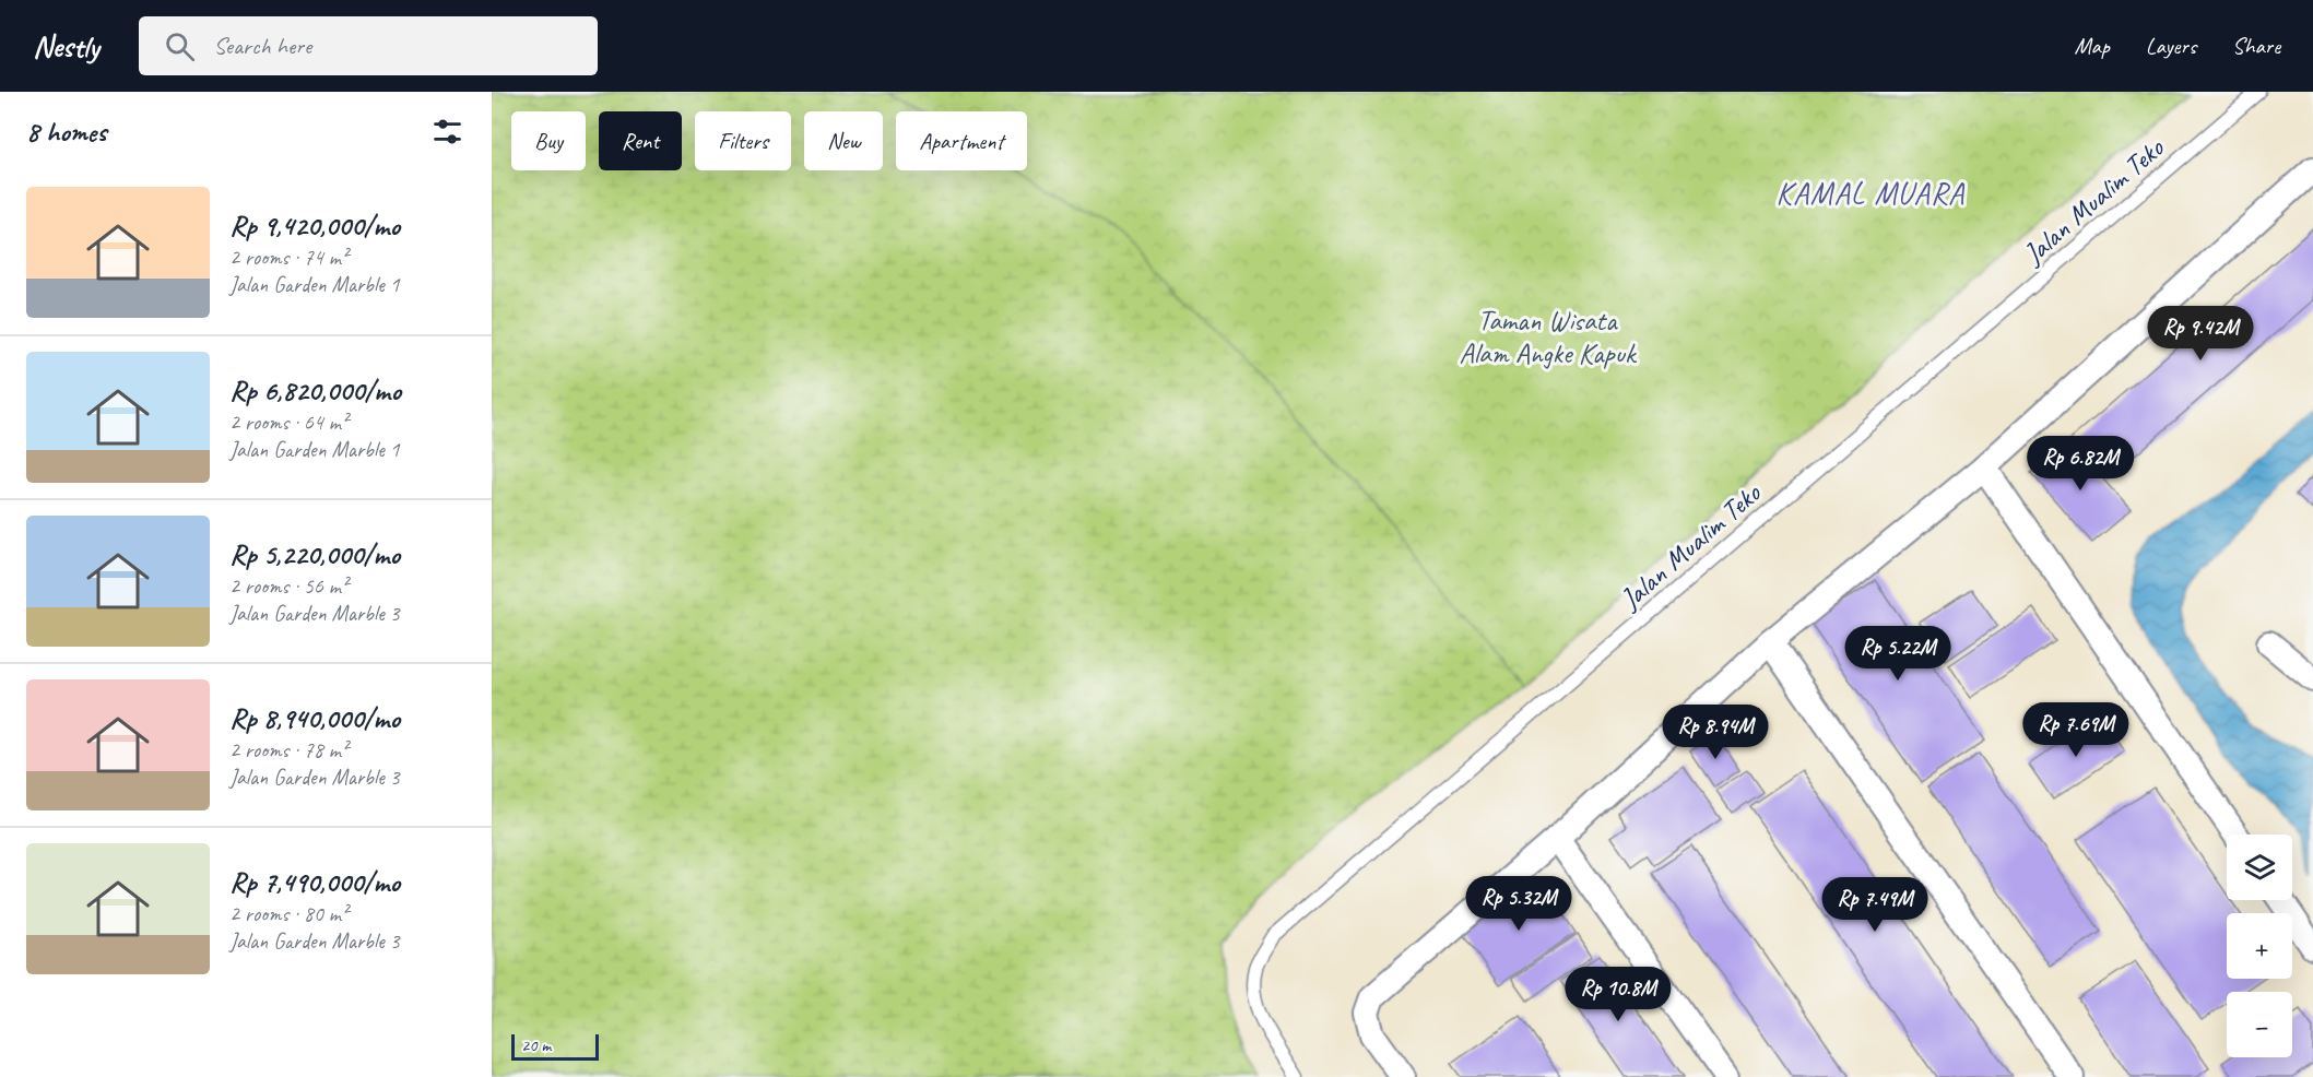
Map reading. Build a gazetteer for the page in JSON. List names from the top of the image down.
{
  "streets": {
    "lane": ["Jalan Mualim Teko"]
  },
  "districts": ["KAMAL MUARA"],
  "parks": ["Taman Wisata Alam Angke Kapuk"],
  "scale_bar": "20 m",
  "page": {
    "header": "Nestly",
    "search": "Search here",
    "nav": ["Map", "Layers", "Share"],
    "heading": "8 homes",
    "chip": [
      "Buy",
      "Rent",
      "Filters",
      "New",
      "Apartment"
    ],
    "list": [
      {
        "name": "Rp 9,420,000/mo",
        "note": "2 rooms · 74 m² · Jalan Garden Marble 1"
      },
      {
        "name": "Rp 6,820,000/mo",
        "note": "2 rooms · 64 m² · Jalan Garden Marble 1"
      },
      {
        "name": "Rp 5,220,000/mo",
        "note": "2 rooms · 56 m² · Jalan Garden Marble 3"
      },
      {
        "name": "Rp 8,940,000/mo",
        "note": "2 rooms · 78 m² · Jalan Garden Marble 3"
      },
      {
        "name": "Rp 7,490,000/mo",
        "note": "2 rooms · 80 m² · Jalan Garden Marble 3"
      }
    ],
    "price": [
      "Rp 9.42M",
      "Rp 6.82M",
      "Rp 5.22M",
      "Rp 7.69M",
      "Rp 8.94M",
      "Rp 5.32M",
      "Rp 7.49M",
      "Rp 10.8M"
    ],
    "map_buttons": ["+", "−"],
    "scale": "20 m"
  }
}
